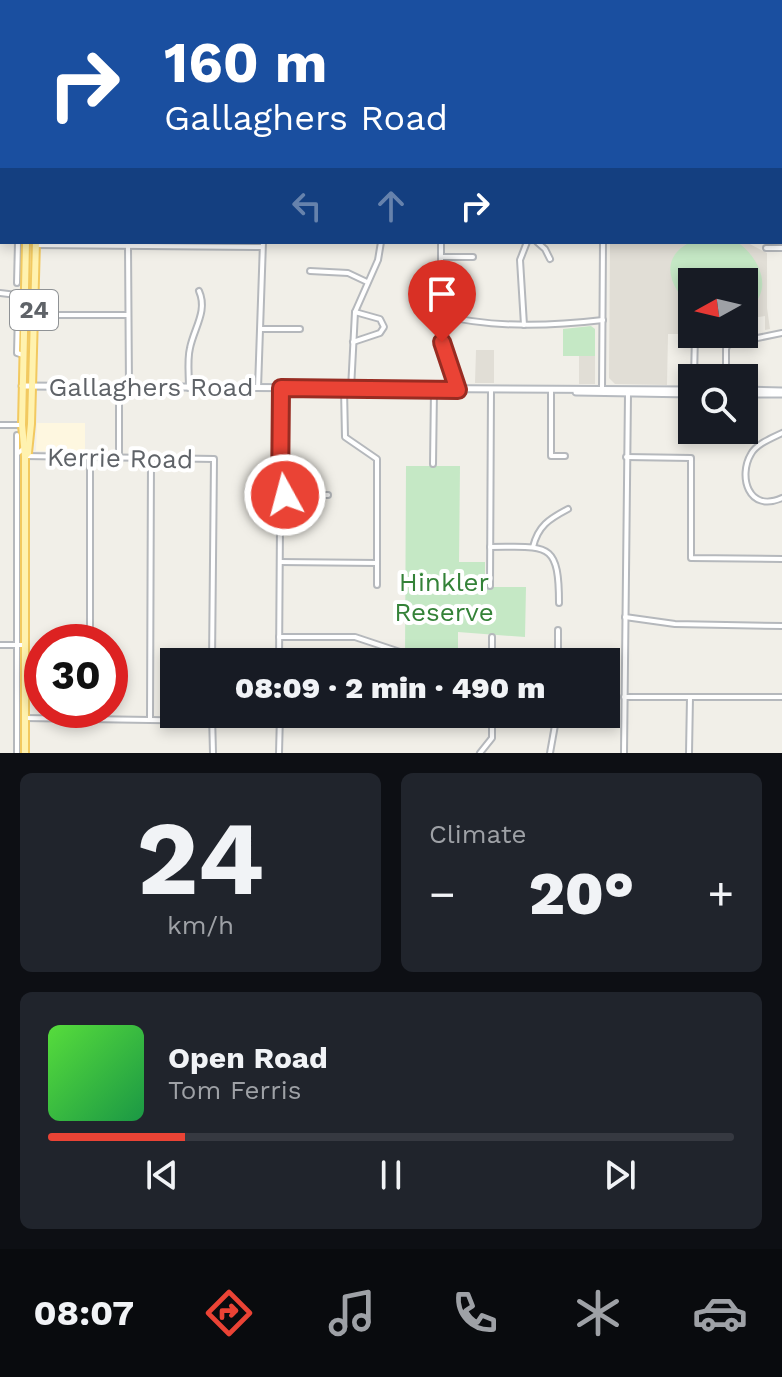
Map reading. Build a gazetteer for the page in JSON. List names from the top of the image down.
{
  "streets": {
    "main road": ["24"],
    "street": ["Gallaghers Road", "Kerrie Road"]
  },
  "crossings": [
    ["24", "Gallaghers Road"],
    ["24", "Kerrie Road"]
  ],
  "parks": ["Hinkler Reserve"],
  "north": "left",
  "page": {
    "turn": ["160 m", "Gallaghers Road"],
    "limit": "30",
    "trip": "08:09 · 2 min · 490 m",
    "tile": [
      ["24", "km/h"],
      "Climate"
    ],
    "heat": ["−", "20°", "+"],
    "song": ["Open Road", "Tom Ferris"],
    "tabs": "08:07"
  }
}
